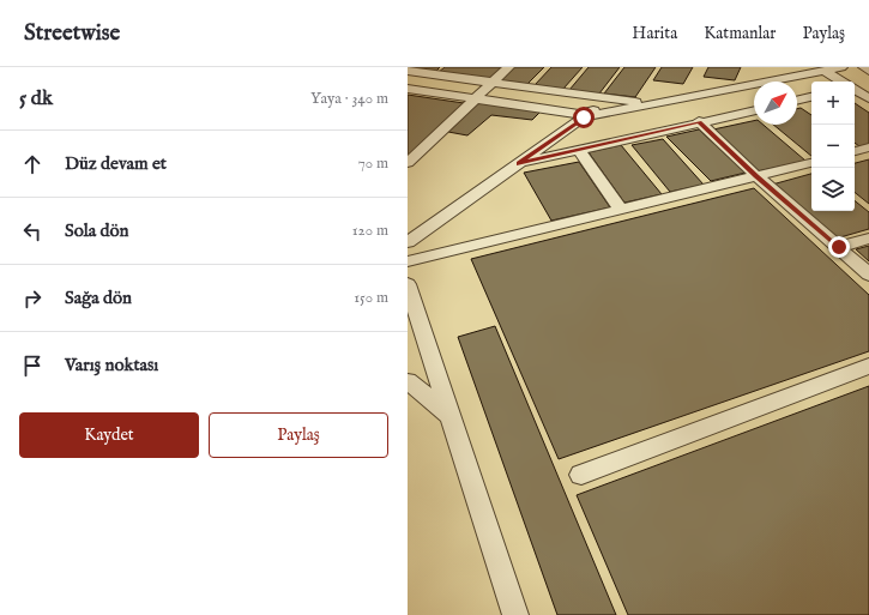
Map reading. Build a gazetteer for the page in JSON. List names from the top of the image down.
{
  "north": "top right",
  "page": {
    "header": "Streetwise",
    "nav": ["Harita", "Katmanlar", "Paylaş"],
    "heading": ["5 dk", "Yaya · 340 m"],
    "map_buttons": ["+", "−"],
    "list": [
      ["Düz devam et", "70 m"],
      ["Sola dön", "120 m"],
      ["Sağa dön", "150 m"],
      "Varış noktası"
    ],
    "buttons": ["Kaydet", "Paylaş"]
  }
}
